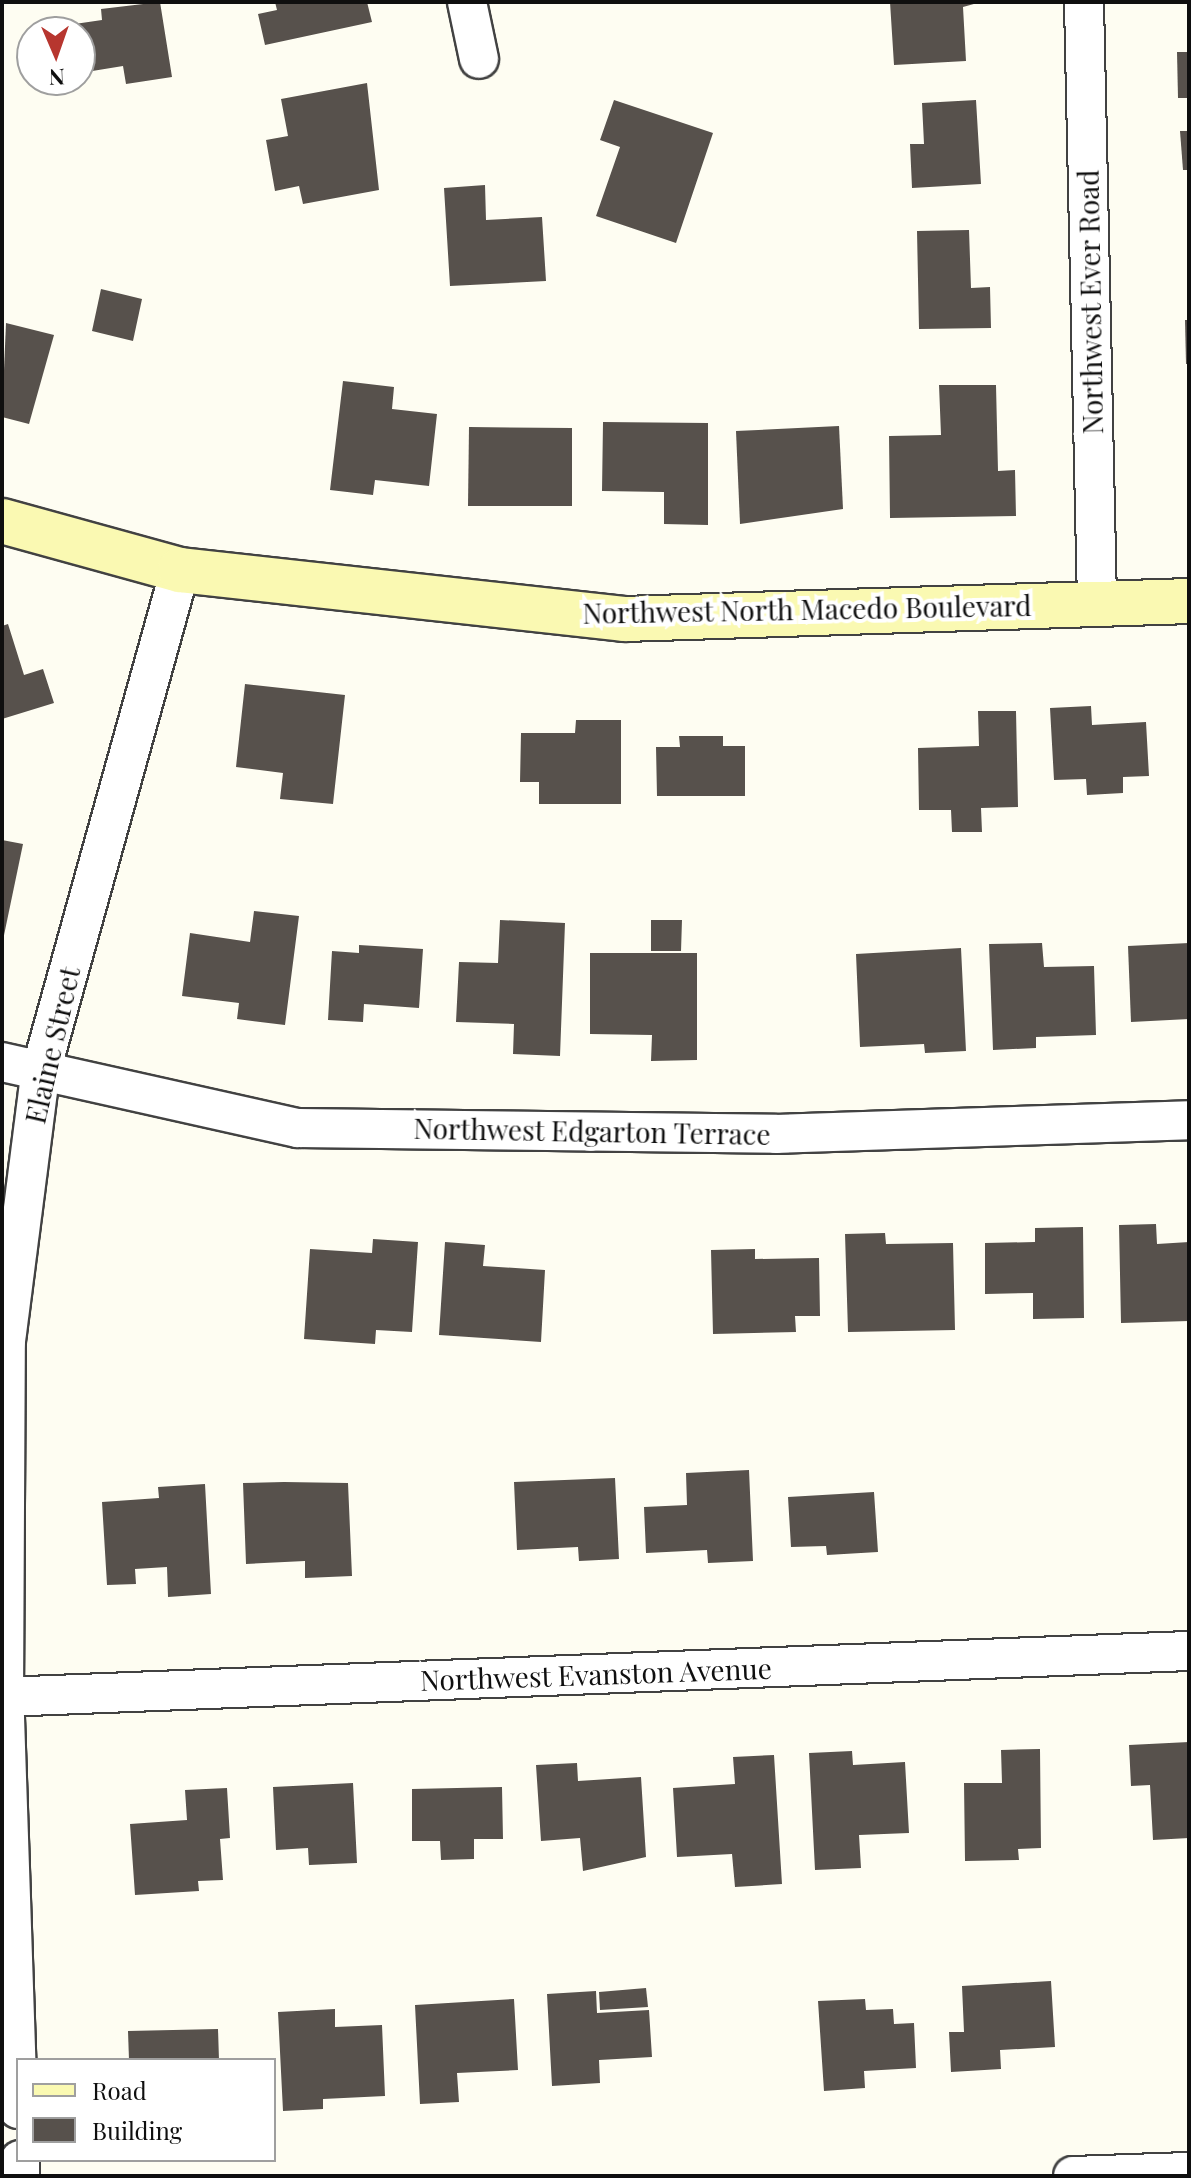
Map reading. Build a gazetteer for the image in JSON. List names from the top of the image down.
{
  "streets": {
    "street": [
      "Northwest Ever Road",
      "Northwest North Macedo Boulevard",
      "Elaine Street",
      "Northwest Edgarton Terrace",
      "Northwest Evanston Avenue"
    ]
  },
  "crossings": [
    ["Northwest Ever Road", "Northwest North Macedo Boulevard"],
    ["Northwest North Macedo Boulevard", "Elaine Street"],
    ["Elaine Street", "Northwest Edgarton Terrace"],
    ["Elaine Street", "Northwest Evanston Avenue"]
  ],
  "legend": ["Road", "Building"],
  "north": "bottom"
}
